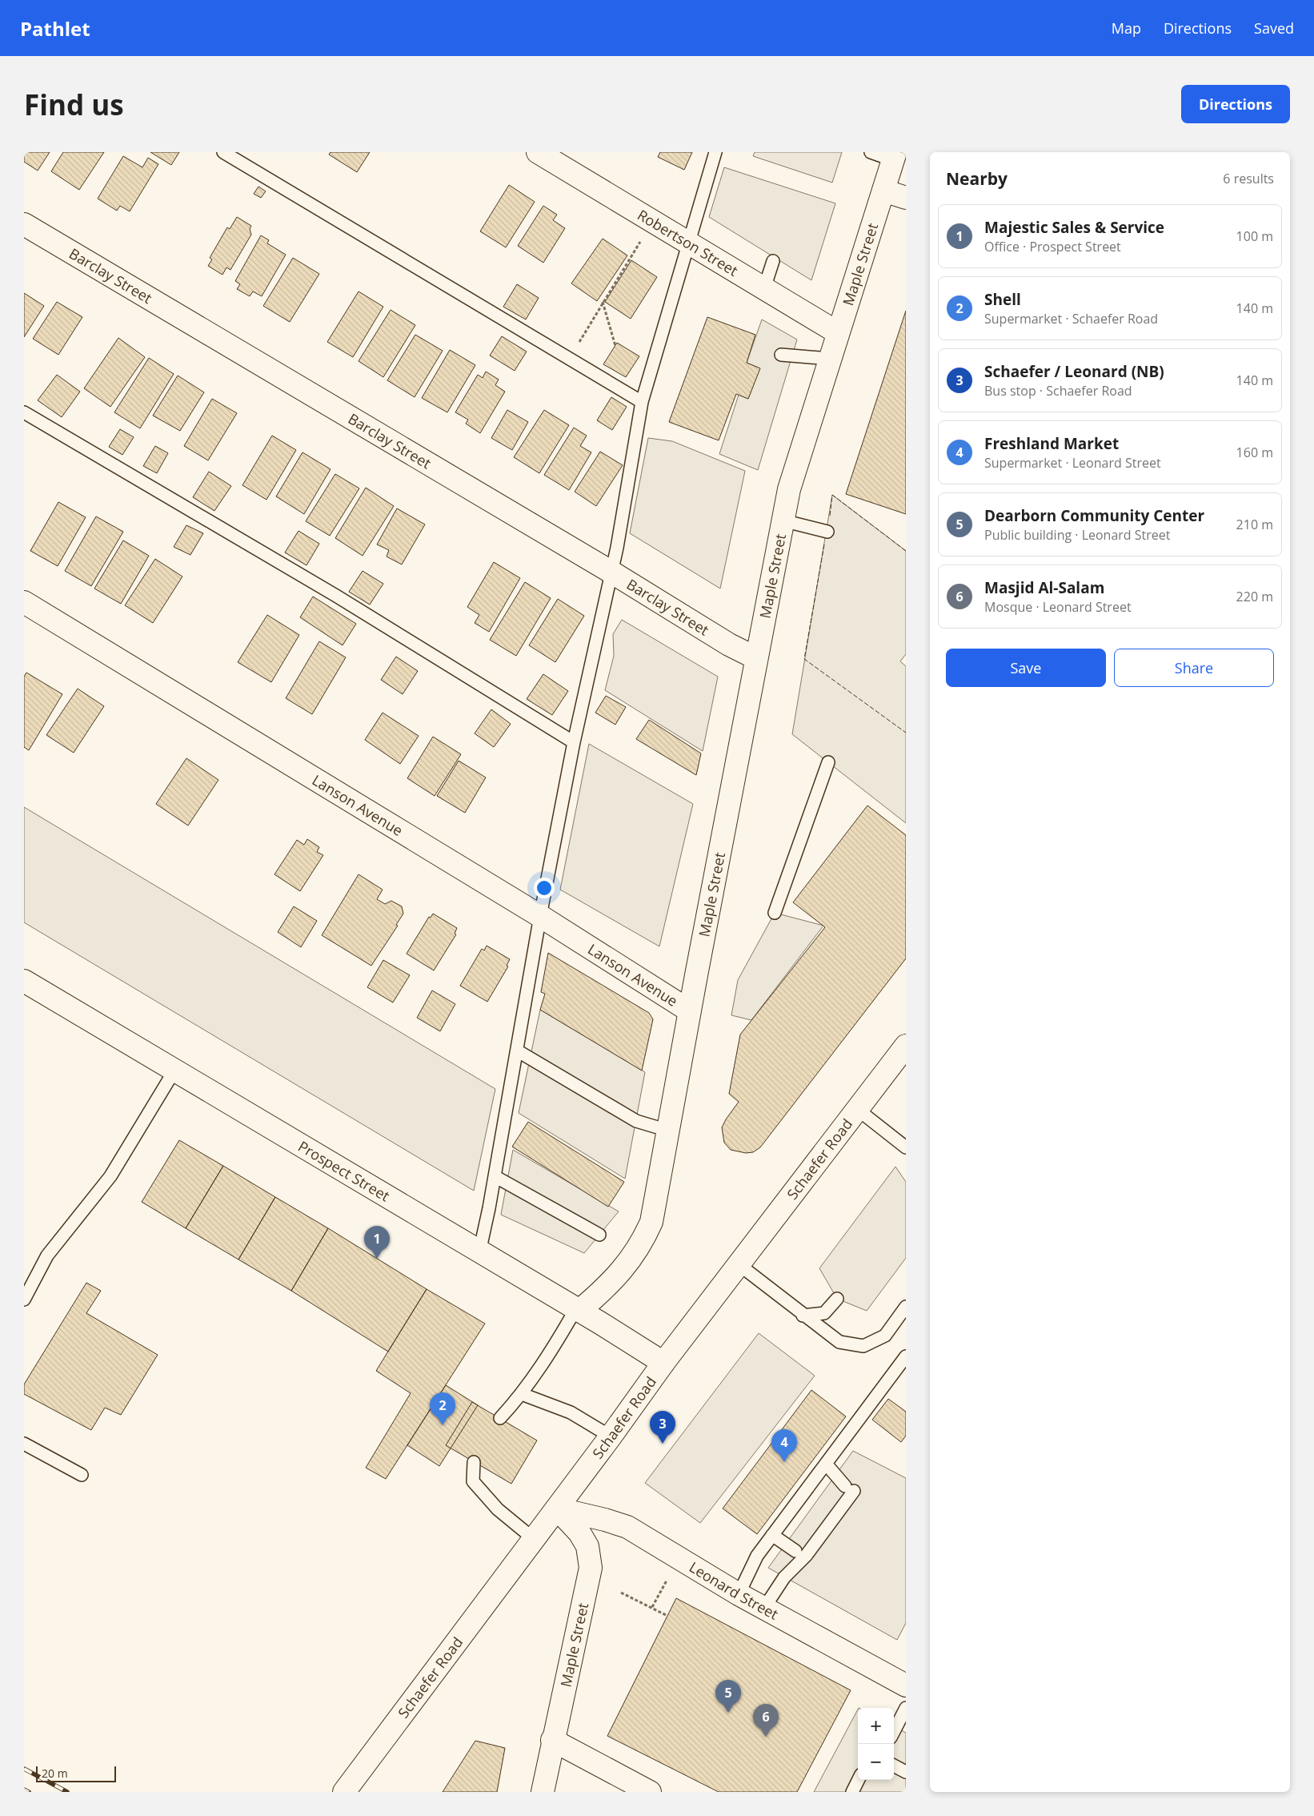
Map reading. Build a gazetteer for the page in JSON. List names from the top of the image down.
{
  "streets": {
    "street": [
      "Robertson Street",
      "Maple Street",
      "Barclay Street",
      "Lanson Avenue",
      "Schaefer Road",
      "Prospect Street",
      "Leonard Street"
    ]
  },
  "crossings": [
    ["Robertson Street", "Maple Street"],
    ["Maple Street", "Barclay Street"],
    ["Maple Street", "Lanson Avenue"],
    ["Maple Street", "Schaefer Road"],
    ["Maple Street", "Prospect Street"],
    ["Maple Street", "Leonard Street"],
    ["Schaefer Road", "Prospect Street"],
    ["Schaefer Road", "Leonard Street"]
  ],
  "scale_bar": "20 m",
  "page": {
    "header": "Pathlet",
    "nav": ["Map", "Directions", "Saved"],
    "buttons": [
      "Directions",
      ["Save", "Share"]
    ],
    "title": "Find us",
    "heading": ["Nearby", "6 results"],
    "list": [
      {
        "mark": "1",
        "name": "Majestic Sales & Service",
        "note": "Office · Prospect Street",
        "value": "100 m"
      },
      {
        "mark": "2",
        "name": "Shell",
        "note": "Supermarket · Schaefer Road",
        "value": "140 m"
      },
      {
        "mark": "3",
        "name": "Schaefer / Leonard (NB)",
        "note": "Bus stop · Schaefer Road",
        "value": "140 m"
      },
      {
        "mark": "4",
        "name": "Freshland Market",
        "note": "Supermarket · Leonard Street",
        "value": "160 m"
      },
      {
        "mark": "5",
        "name": "Dearborn Community Center",
        "note": "Public building · Leonard Street",
        "value": "210 m"
      },
      {
        "mark": "6",
        "name": "Masjid Al-Salam",
        "note": "Mosque · Leonard Street",
        "value": "220 m"
      }
    ],
    "pins": [
      "1",
      "2",
      "3",
      "4",
      "5",
      "6"
    ],
    "map_buttons": ["+", "−"],
    "scale": "20 m"
  }
}
